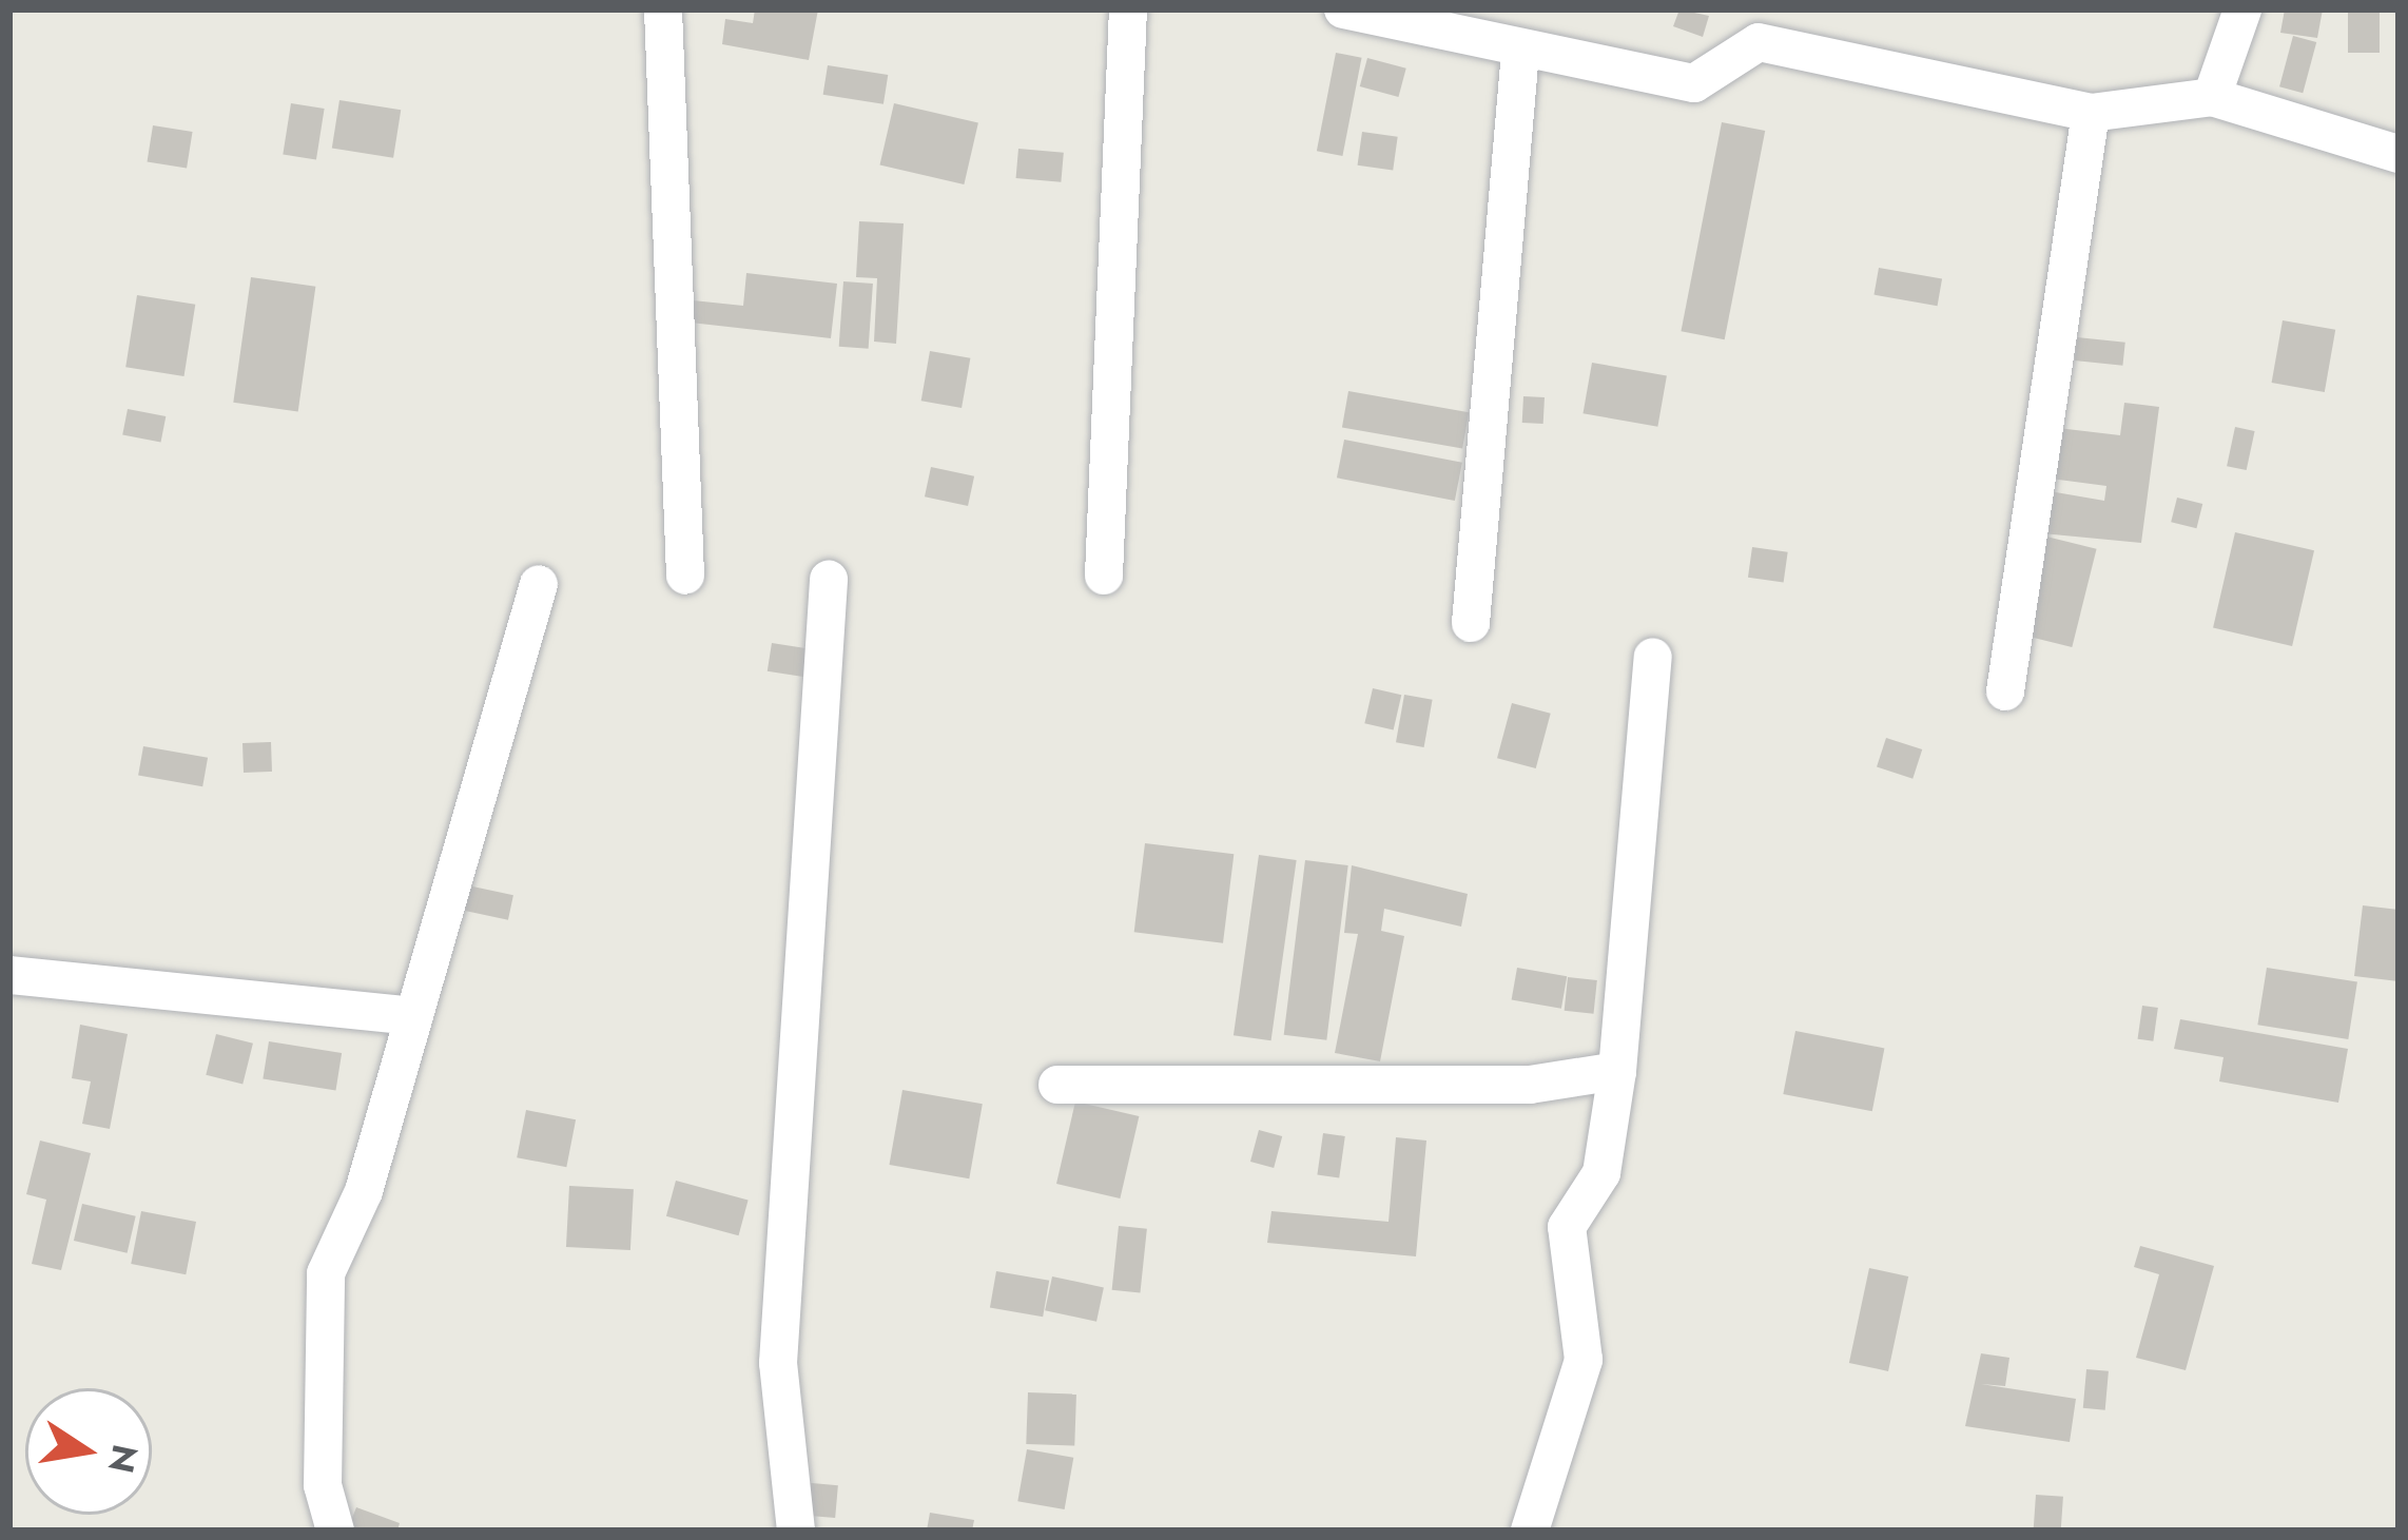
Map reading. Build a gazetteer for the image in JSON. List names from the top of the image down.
{
  "north": "right"
}
